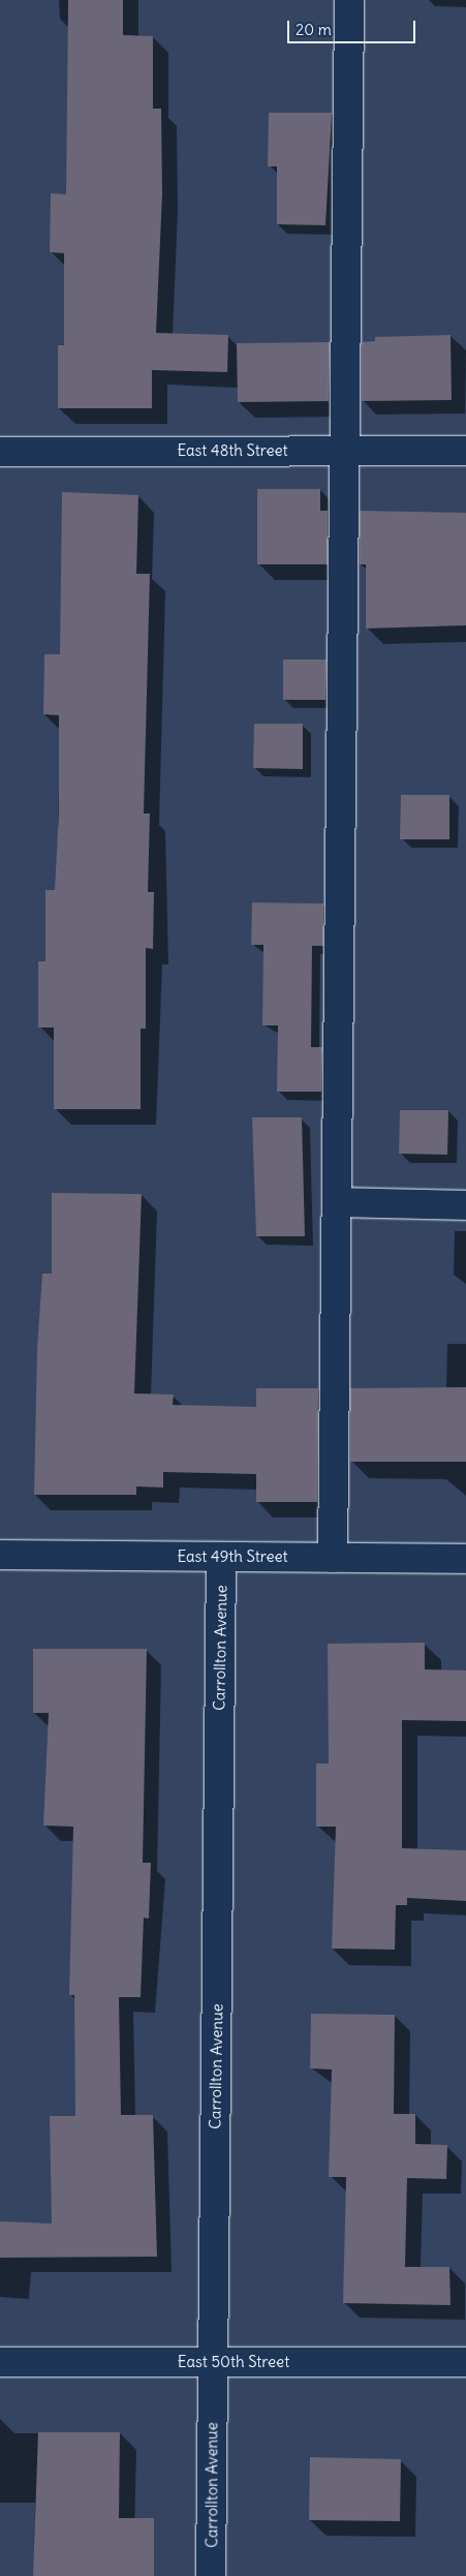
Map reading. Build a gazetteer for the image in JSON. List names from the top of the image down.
{
  "streets": {
    "street": [
      "East 48th Street",
      "East 49th Street",
      "Carrollton Avenue",
      "East 50th Street"
    ]
  },
  "crossings": [
    ["East 49th Street", "Carrollton Avenue"],
    ["Carrollton Avenue", "East 50th Street"]
  ],
  "scale_bar": "20 m"
}
